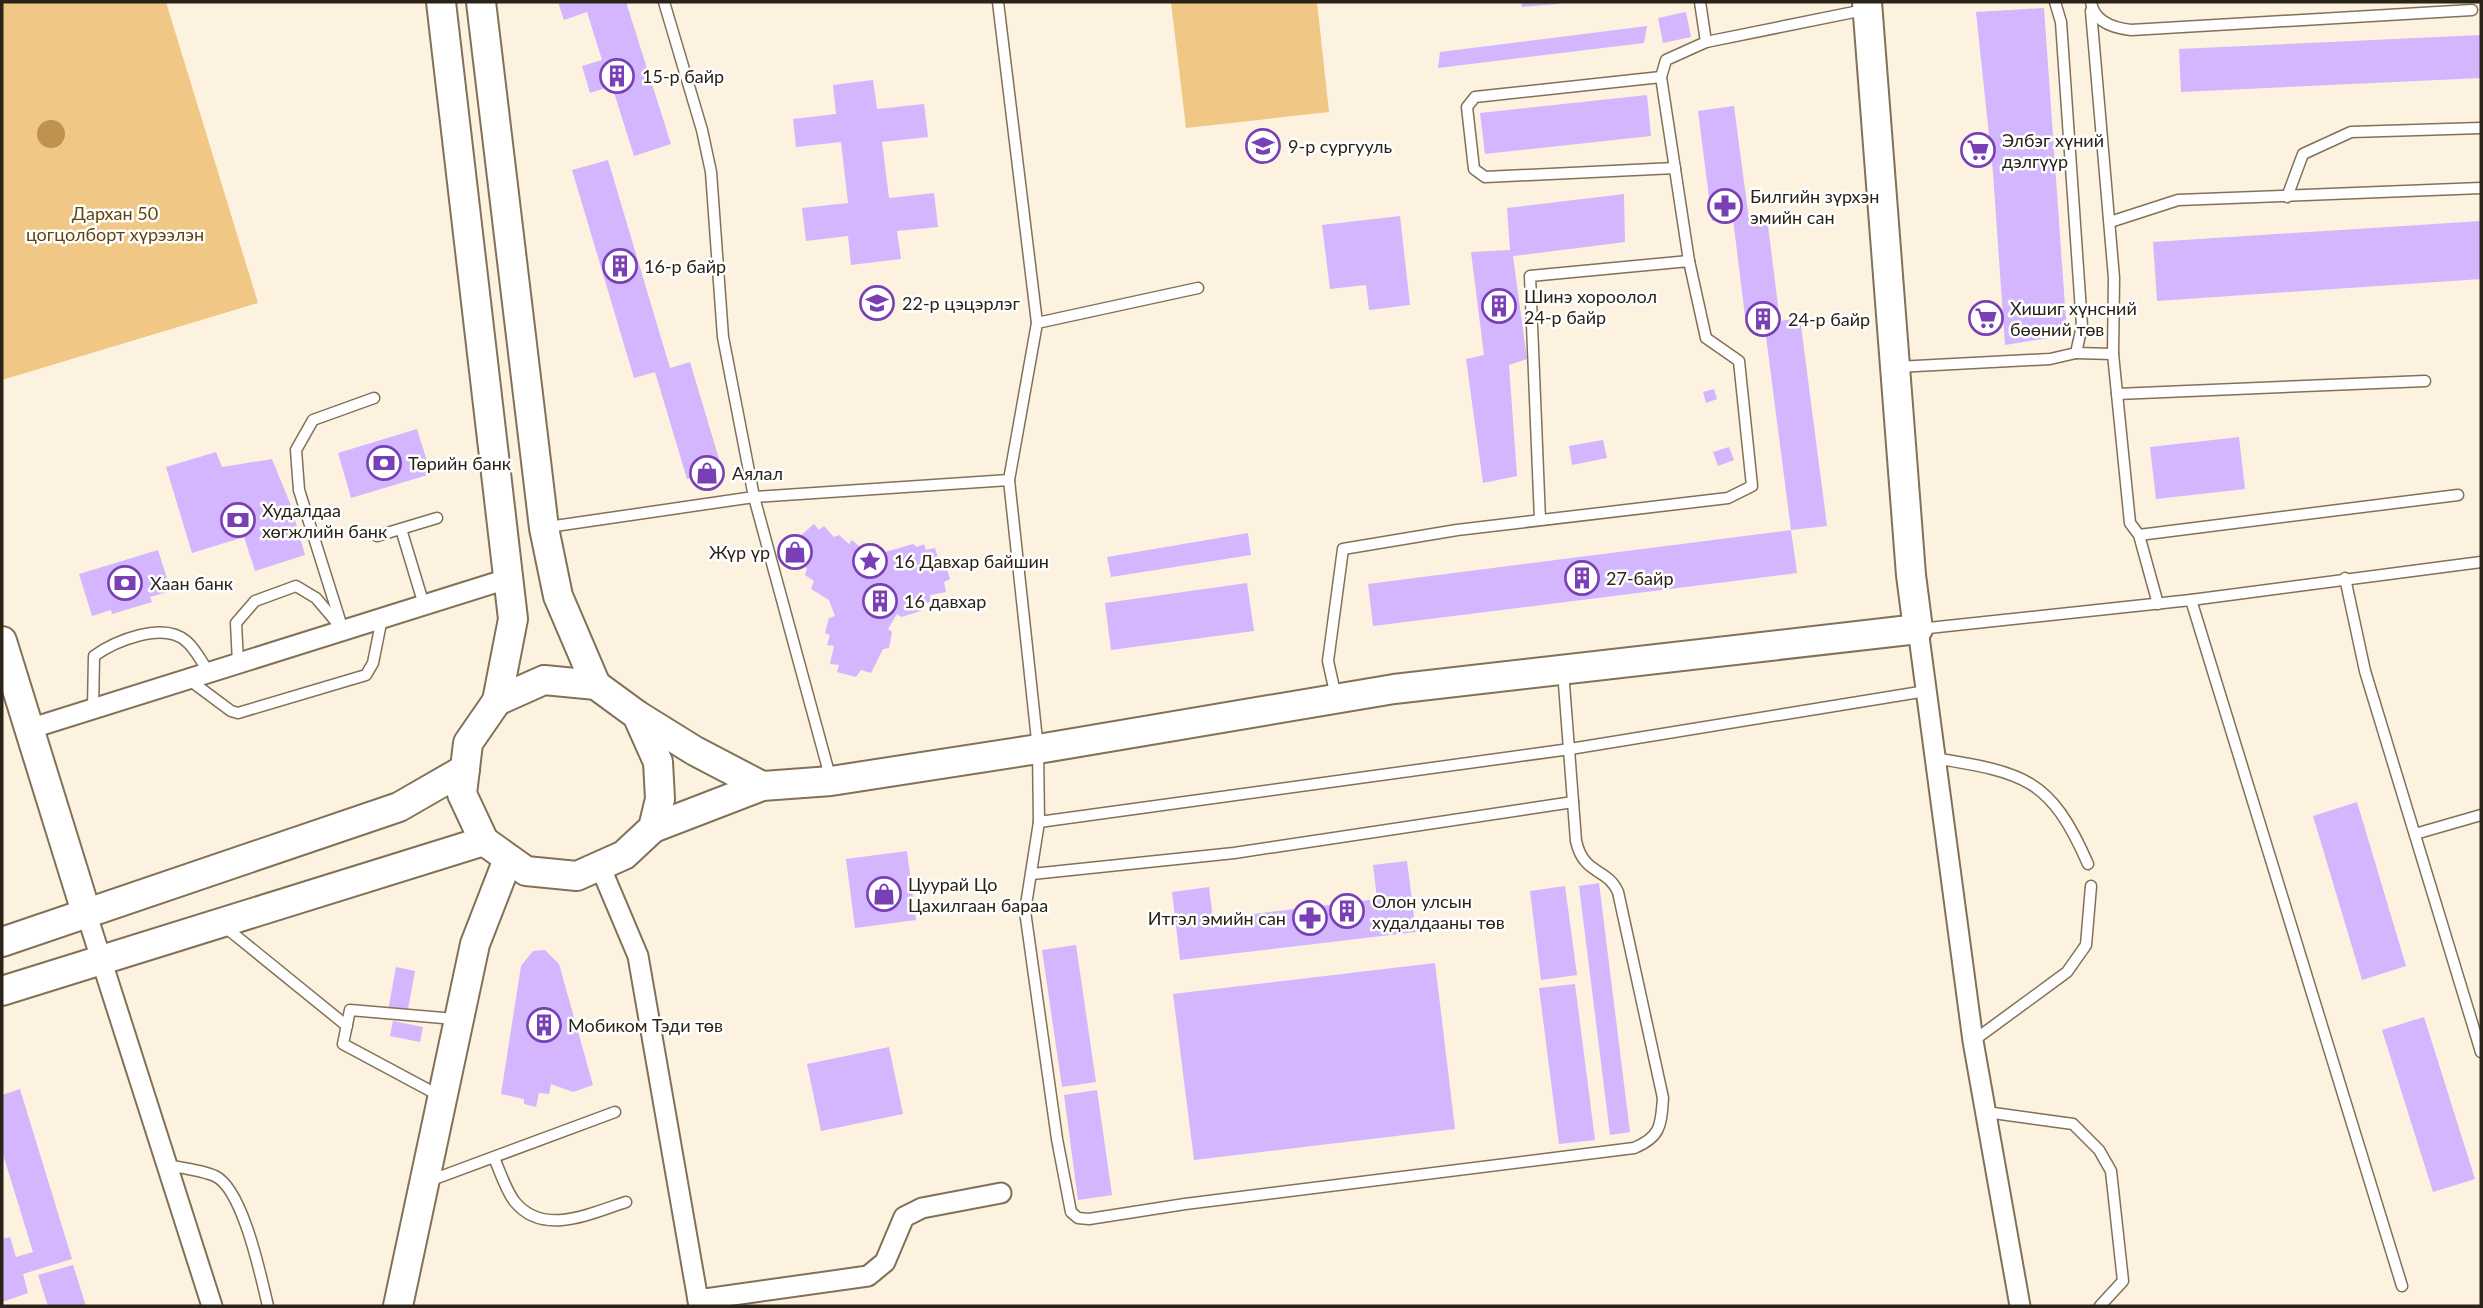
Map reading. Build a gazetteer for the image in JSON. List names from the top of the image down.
{
  "parks": ["Дархан 50 цогцолборт хүрээлэн"],
  "places": {
    "building": [
      "15-р байр",
      "16-р байр",
      "Шинэ хороолол 24-р байр",
      "24-р байр",
      "27-байр",
      "16 давхар",
      "Олон улсын худалдааны төв",
      "Мобиком Тэди төв"
    ],
    "school or university": ["9-р сургууль", "22-р цэцэрлэг"],
    "supermarket": ["Элбэг хүний дэлгүүр", "Хишиг хүнсний бөөний төв"],
    "pharmacy": ["Билгийн зүрхэн эмийн сан", "Итгэл эмийн сан"],
    "bank": ["Төрийн банк", "Худалдаа хөгжлийн банк", "Хаан банк"],
    "shop": ["Аялал", "Жүр үр", "Цуурай Цо Цахилгаан бараа"],
    "place": ["16 Давхар байшин"]
  }
}
